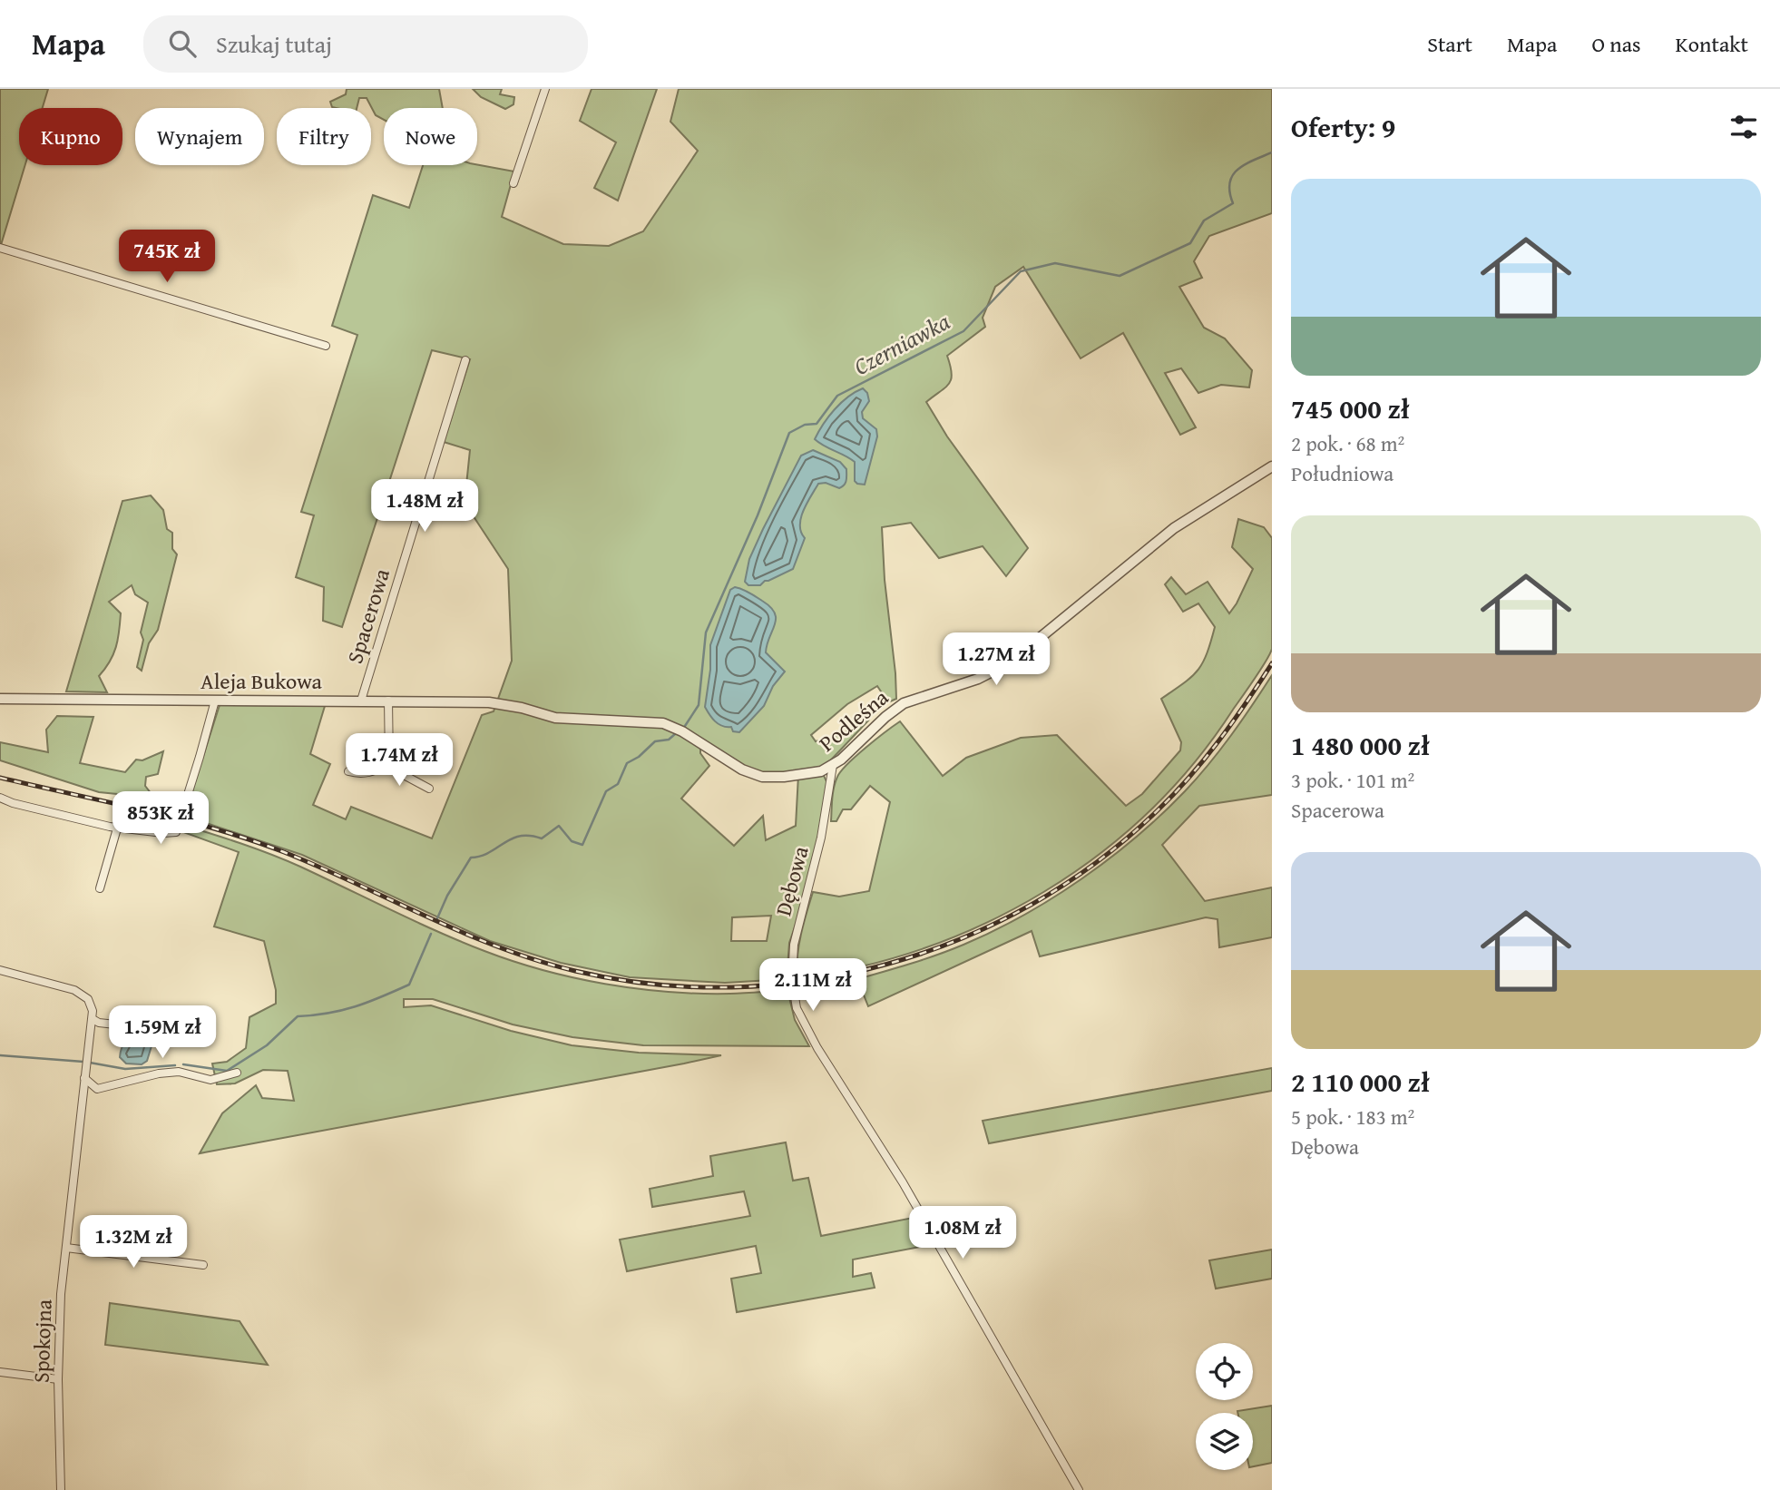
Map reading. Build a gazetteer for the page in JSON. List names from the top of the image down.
{
  "streets": {
    "street": [
      "Spacerowa",
      "Aleja Bukowa",
      "Podleśna",
      "Dębowa",
      "Spokojna"
    ]
  },
  "crossings": [
    ["Spacerowa", "Aleja Bukowa"],
    ["Aleja Bukowa", "Podleśna"],
    ["Podleśna", "Dębowa"]
  ],
  "water": ["Czerniawka"],
  "page": {
    "header": "Mapa",
    "search": "Szukaj tutaj",
    "nav": [
      "Start",
      "Mapa",
      "O nas",
      "Kontakt"
    ],
    "heading": "Oferty: 9",
    "chip": [
      "Kupno",
      "Wynajem",
      "Filtry",
      "Nowe"
    ],
    "list": [
      {
        "name": "745 000 zł",
        "note": "2 pok. · 68 m² · Południowa"
      },
      {
        "name": "1 480 000 zł",
        "note": "3 pok. · 101 m² · Spacerowa"
      },
      {
        "name": "2 110 000 zł",
        "note": "5 pok. · 183 m² · Dębowa"
      }
    ],
    "price": [
      "745K zł",
      "1.48M zł",
      "1.27M zł",
      "1.74M zł",
      "853K zł",
      "2.11M zł",
      "1.59M zł",
      "1.08M zł",
      "1.32M zł"
    ]
  }
}
